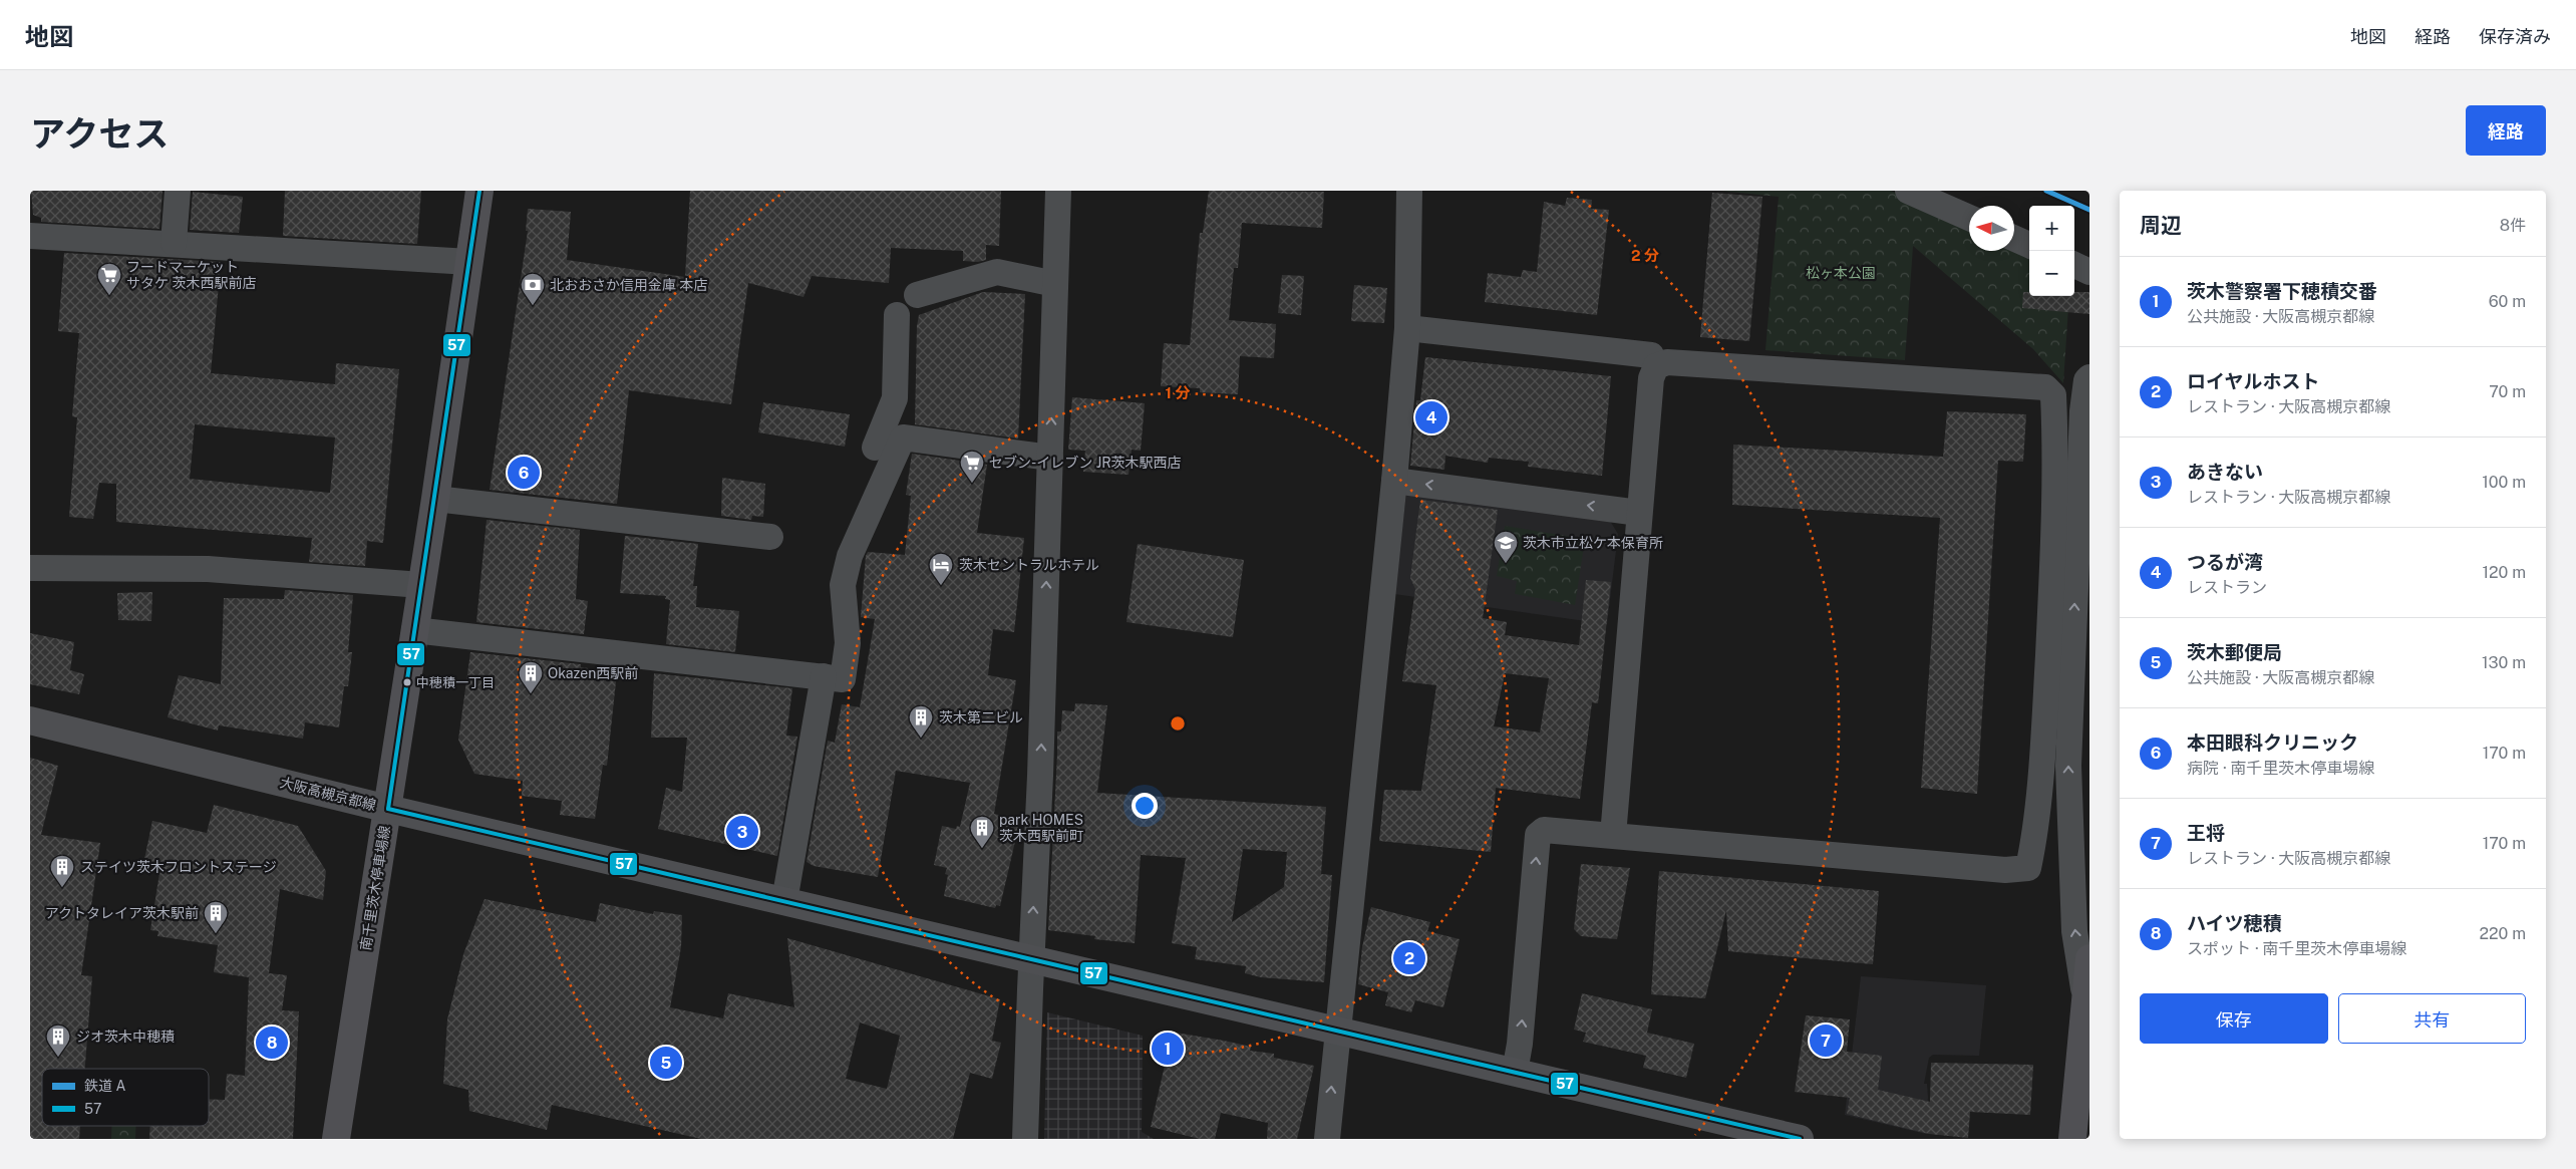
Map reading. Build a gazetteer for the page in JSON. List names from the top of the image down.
{
  "streets": {
    "main road": ["大阪高槻京都線", "南千里茨木停車場線"]
  },
  "crossings": [
    ["大阪高槻京都線", "南千里茨木停車場線"]
  ],
  "parks": ["松ヶ本公園"],
  "places": {
    "supermarket": ["フードマーケット サタケ 茨木西駅前店", "セブン-イレブン JR茨木駅西店"],
    "bank": ["北おおさか信用金庫 本店"],
    "school or university": ["茨木市立松ケ本保育所"],
    "hotel": ["茨木セントラルホテル"],
    "other": ["中穂積一丁目"],
    "building": [
      "Okazen西駅前",
      "茨木第二ビル",
      "park HOMES 茨木西駅前町",
      "ステイツ茨木フロントステージ",
      "アクトタレイア茨木駅前",
      "ジオ茨木中穂積"
    ]
  },
  "lines": ["rail line A", "transit line 57"],
  "legend": ["鉄道 A", "57"],
  "north": "left",
  "page": {
    "header": "地図",
    "nav": ["地図", "経路", "保存済み"],
    "title": "アクセス",
    "buttons": [
      "経路",
      ["保存", "共有"]
    ],
    "heading": ["周辺", "8件"],
    "map_buttons": ["+", "−"],
    "list": [
      {
        "mark": "1",
        "name": "茨木警察署下穂積交番",
        "note": "公共施設 · 大阪高槻京都線",
        "value": "60 m"
      },
      {
        "mark": "2",
        "name": "ロイヤルホスト",
        "note": "レストラン · 大阪高槻京都線",
        "value": "70 m"
      },
      {
        "mark": "3",
        "name": "あきない",
        "note": "レストラン · 大阪高槻京都線",
        "value": "100 m"
      },
      {
        "mark": "4",
        "name": "つるが湾",
        "note": "レストラン",
        "value": "120 m"
      },
      {
        "mark": "5",
        "name": "茨木郵便局",
        "note": "公共施設 · 大阪高槻京都線",
        "value": "130 m"
      },
      {
        "mark": "6",
        "name": "本田眼科クリニック",
        "note": "病院 · 南千里茨木停車場線",
        "value": "170 m"
      },
      {
        "mark": "7",
        "name": "王将",
        "note": "レストラン · 大阪高槻京都線",
        "value": "170 m"
      },
      {
        "mark": "8",
        "name": "ハイツ穂積",
        "note": "スポット · 南千里茨木停車場線",
        "value": "220 m"
      }
    ],
    "pins": [
      "4",
      "6",
      "3",
      "2",
      "7",
      "8",
      "1",
      "5"
    ]
  },
  "rings": ["2 分", "1 分"]
}
